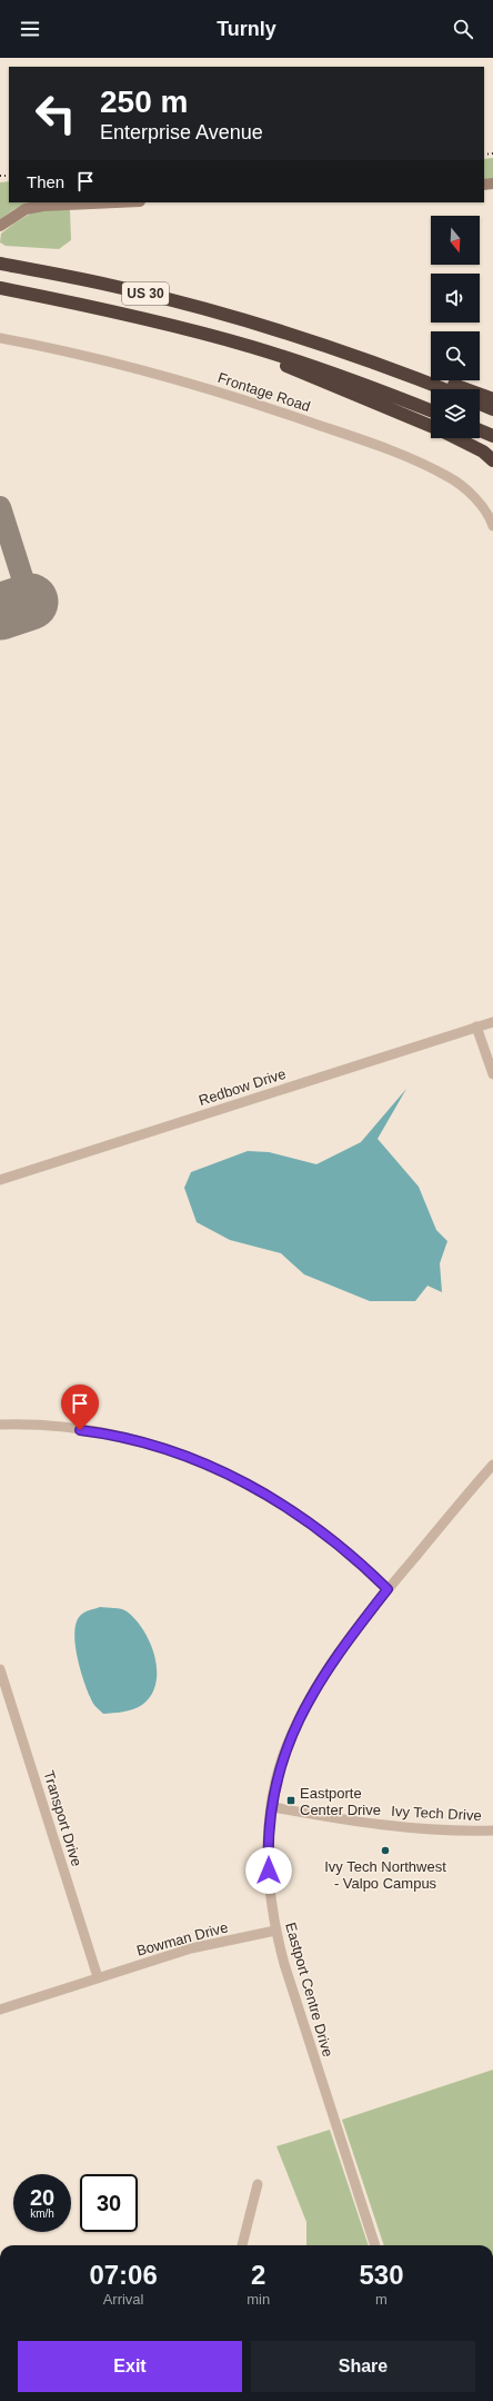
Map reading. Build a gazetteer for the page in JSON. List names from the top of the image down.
{
  "streets": {
    "highway": ["US 30"],
    "street": [
      "Frontage Road",
      "Redbow Drive",
      "Ivy Tech Drive",
      "Transport Drive",
      "Bowman Drive",
      "Eastport Centre Drive"
    ]
  },
  "crossings": [
    ["Ivy Tech Drive", "Eastport Centre Drive"],
    ["Transport Drive", "Bowman Drive"],
    ["Bowman Drive", "Eastport Centre Drive"]
  ],
  "places": {
    "transit": ["Eastporte Center Drive"],
    "other": ["Ivy Tech Northwest - Valpo Campus"]
  },
  "north": "bottom",
  "page": {
    "header": "Turnly",
    "turn": ["250 m", "Enterprise Avenue"],
    "then": "Then",
    "speed": "20 km/h",
    "limit": "30",
    "eta": [
      "07:06",
      "Arrival",
      "2",
      "min",
      "530",
      "m"
    ],
    "buttons": ["Exit", "Share"]
  }
}
